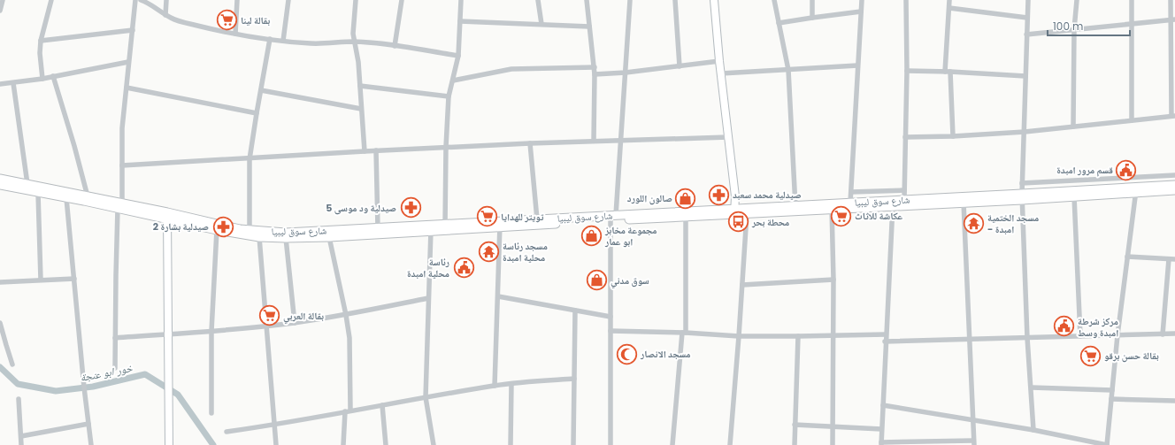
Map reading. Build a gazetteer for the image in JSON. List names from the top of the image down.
{
  "streets": {
    "main road": ["شارع سوق ليبيا"]
  },
  "water": ["خور ابو عنجة"],
  "places": {
    "supermarket": [
      "بقالة لينا",
      "عكاشة للاثاث",
      "تويتر للهدايا",
      "بقالة العربي",
      "بقالة حسن برقو"
    ],
    "public building": ["قسم مرور امبدة", "رئاسة محلية امبدة", "مركز شرطة امبدة وسط"],
    "pharmacy": ["صيدلية محمد سعبد", "صيدلية ود موسى 5", "صيدلية بشارة 2"],
    "shop": ["صالون اللورد", "مجموعة مخابز ابو عمار", "سوق مدني"],
    "bus stop": ["محطة بحر"],
    "temple": ["مسجد الختمية - امبدة", "مسجد رئاسة محلية امبدة"],
    "mosque": ["مسجد الانصار"]
  },
  "scale_bar": "100 m"
}
